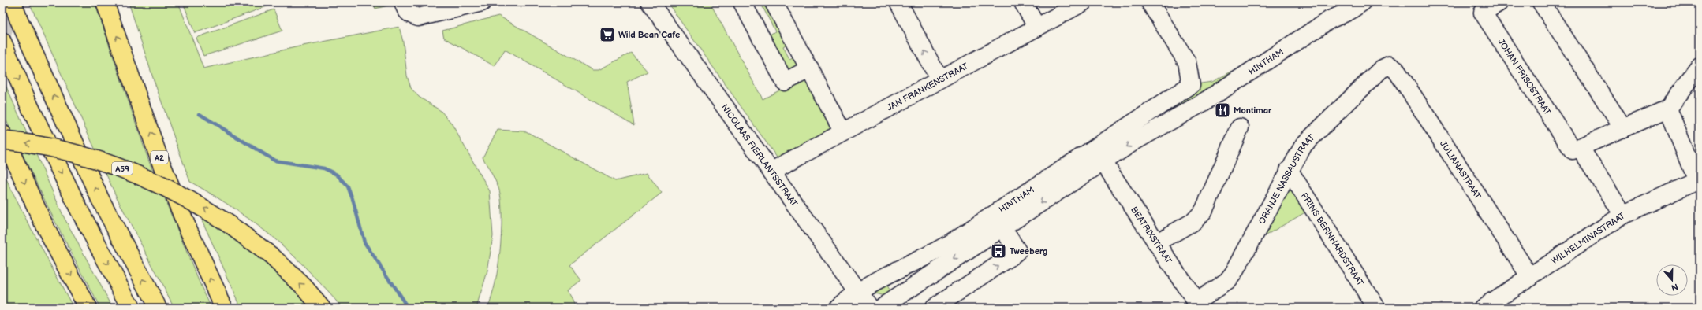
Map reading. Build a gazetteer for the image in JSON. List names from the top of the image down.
{
  "streets": {
    "highway": ["A2", "A59"],
    "street": [
      "HINTHAM",
      "JOHAN FRISOSTRAAT",
      "JAN FRANKENSTRAAT",
      "NICOLAAS FIERLANTSSTRAAT",
      "JULIANASTRAAT",
      "ORANJE NASSAUSTRAAT",
      "BEATRIXSTRAAT",
      "WILHELMINASTRAAT",
      "PRINS BERNHARDSTRAAT"
    ]
  },
  "crossings": [
    ["HINTHAM", "NICOLAAS FIERLANTSSTRAAT"],
    ["HINTHAM", "BEATRIXSTRAAT"],
    ["JAN FRANKENSTRAAT", "NICOLAAS FIERLANTSSTRAAT"],
    ["JULIANASTRAAT", "ORANJE NASSAUSTRAAT"],
    ["JULIANASTRAAT", "WILHELMINASTRAAT"],
    ["ORANJE NASSAUSTRAAT", "BEATRIXSTRAAT"],
    ["ORANJE NASSAUSTRAAT", "PRINS BERNHARDSTRAAT"]
  ],
  "places": {
    "supermarket": ["Wild Bean Cafe"],
    "restaurant": ["Montimar"],
    "bus stop": ["Tweeberg"]
  },
  "north": "bottom"
}
